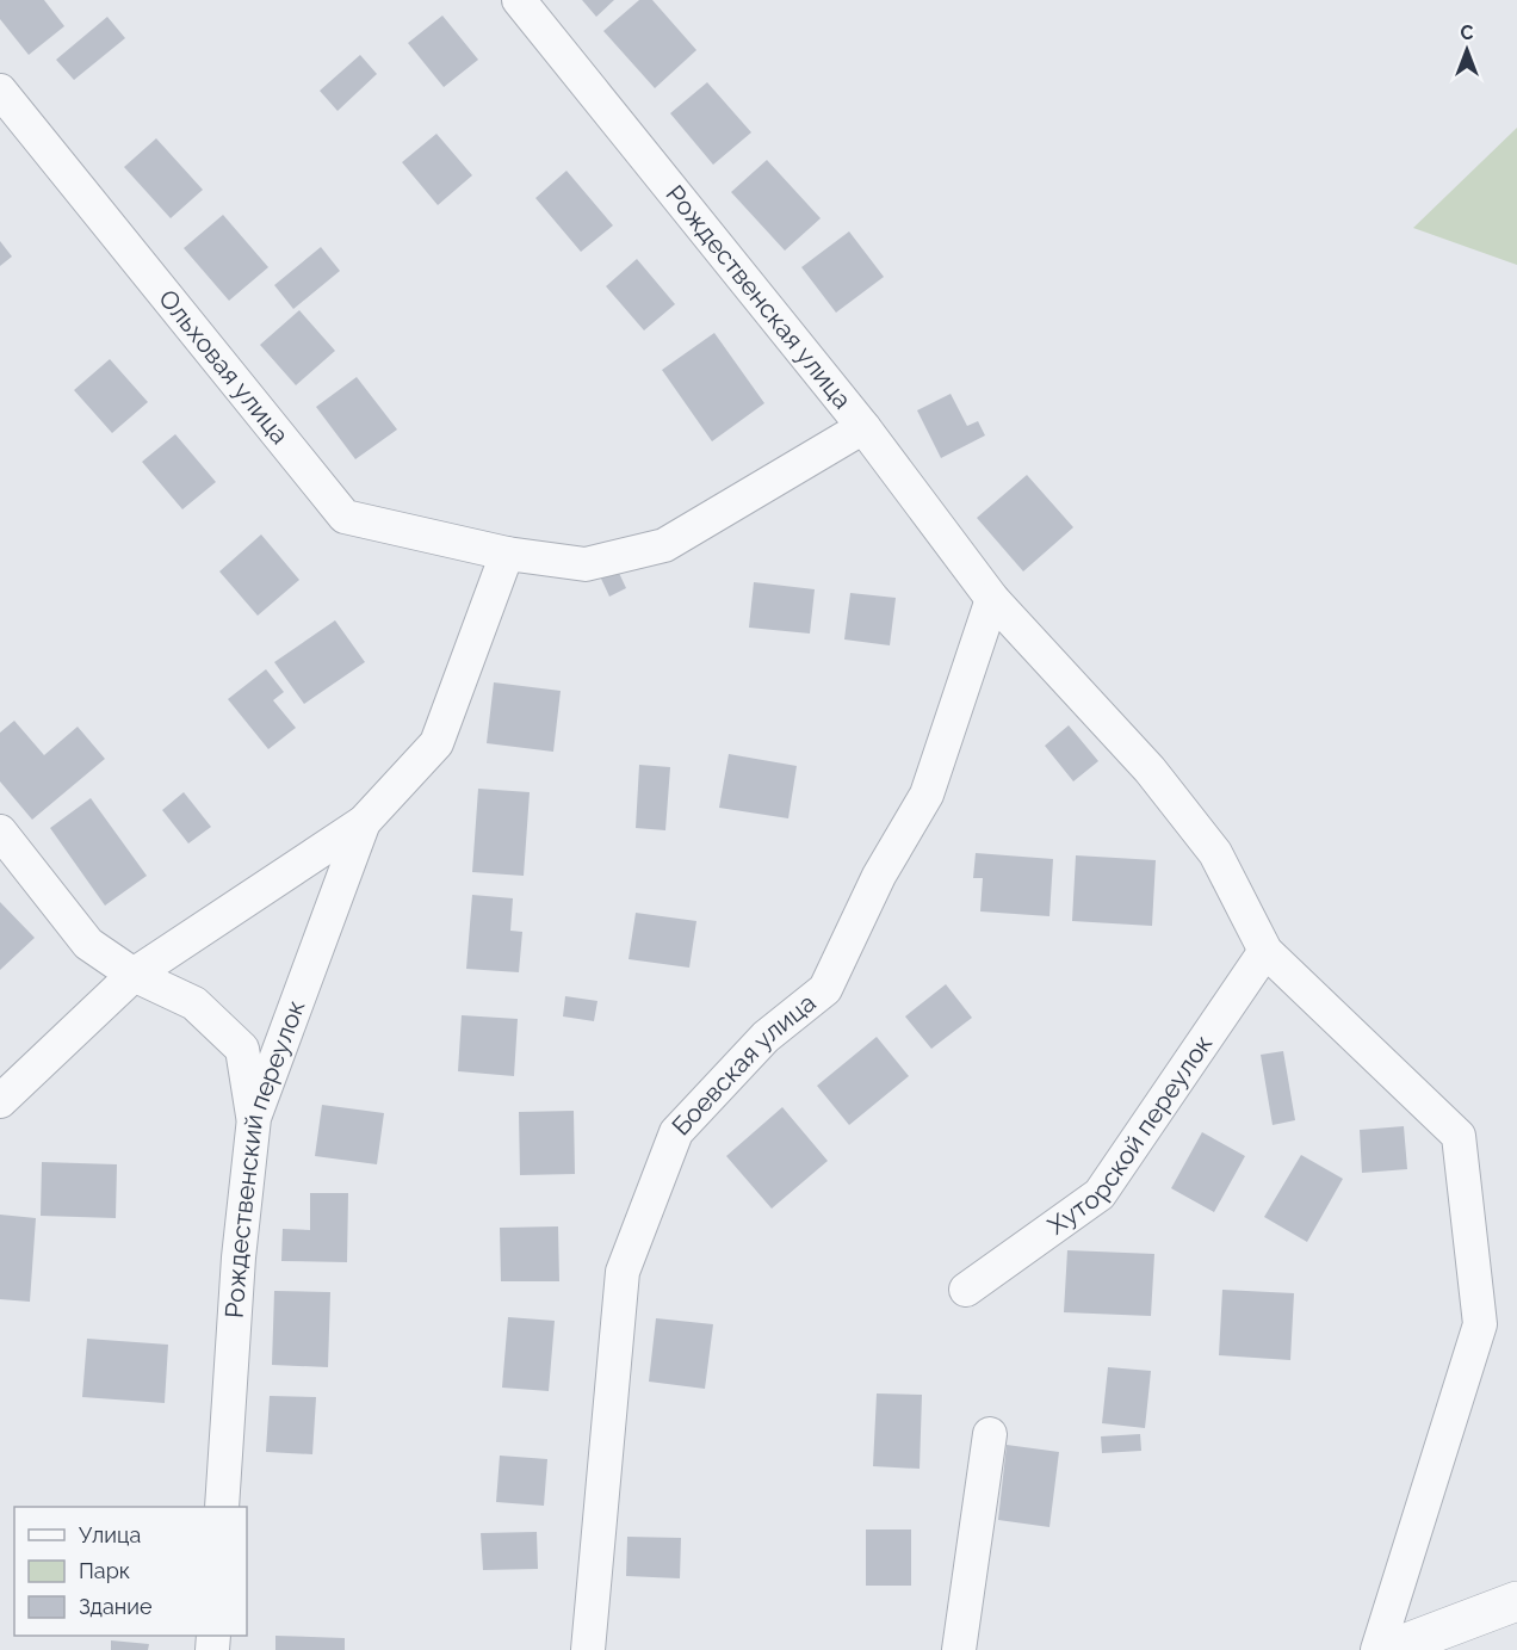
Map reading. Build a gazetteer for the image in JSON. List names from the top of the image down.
{
  "streets": {
    "street": [
      "Рождественская улица",
      "Ольховая улица",
      "Боевская улица",
      "Хуторской переулок",
      "Рождественский переулок"
    ]
  },
  "crossings": [
    ["Рождественская улица", "Ольховая улица"],
    ["Рождественская улица", "Боевская улица"],
    ["Рождественская улица", "Хуторской переулок"]
  ],
  "legend": ["Улица", "Парк", "Здание"],
  "north": "top"
}
